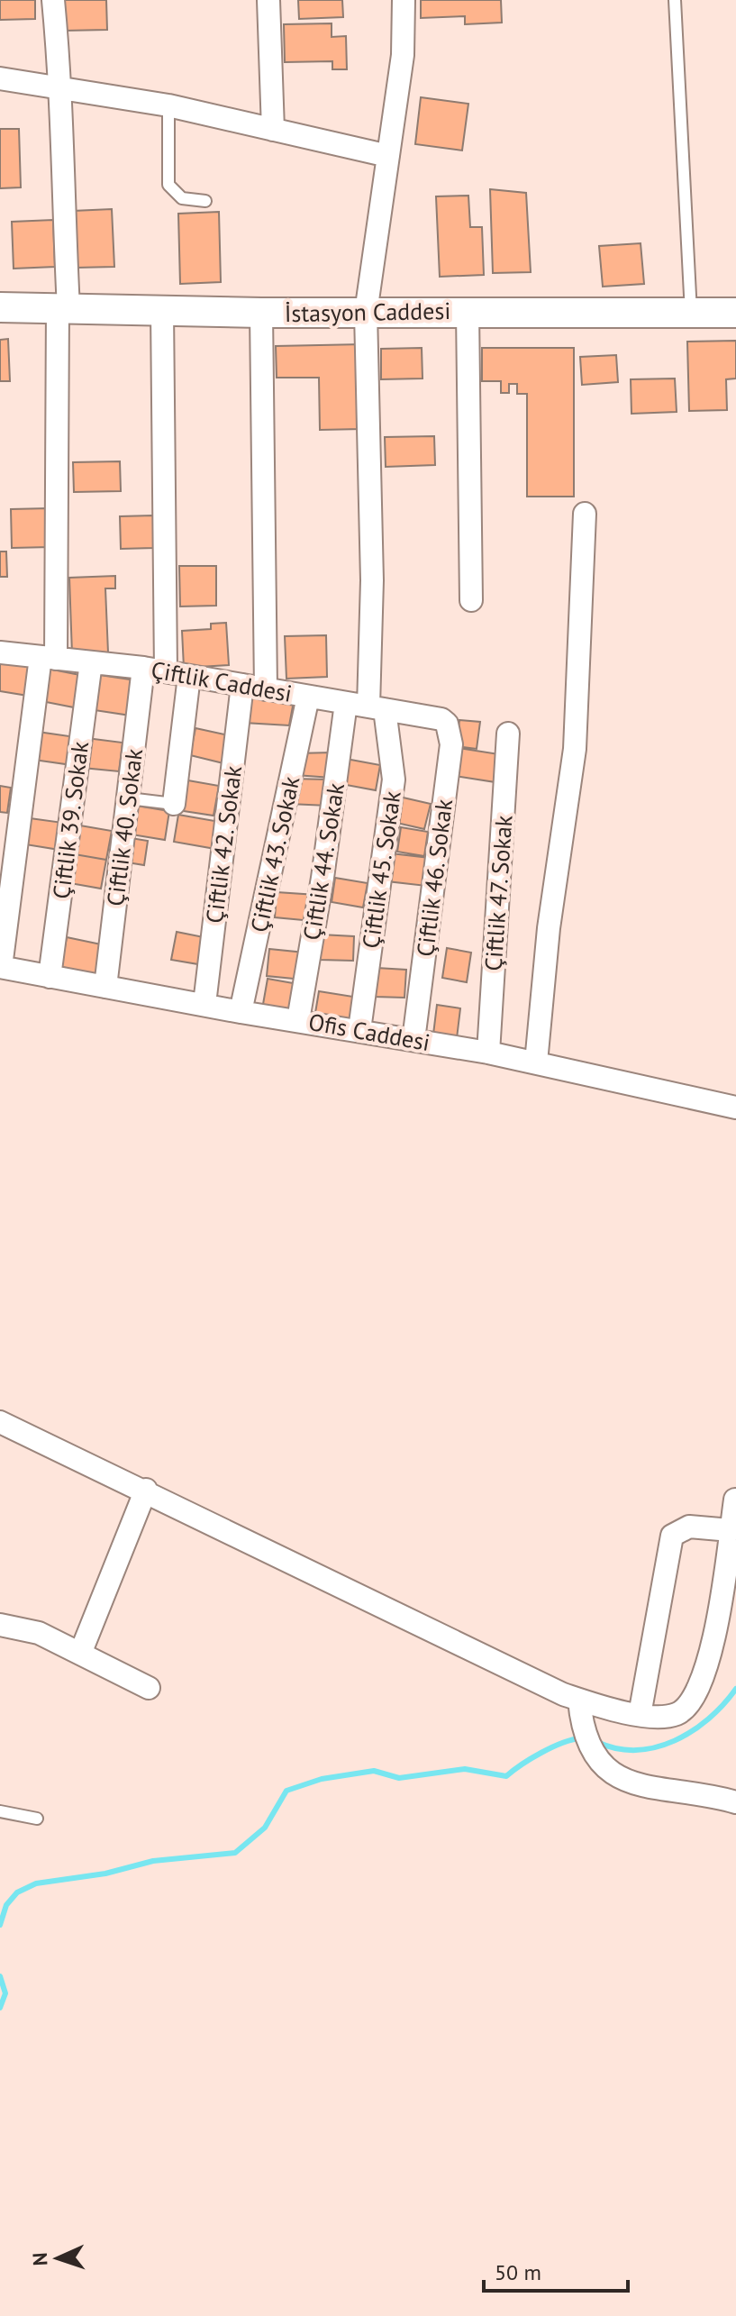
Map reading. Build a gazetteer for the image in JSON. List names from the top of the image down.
{
  "streets": {
    "main road": ["İstasyon Caddesi"],
    "street": [
      "Çiftlik Caddesi",
      "Çiftlik 39. Sokak",
      "Çiftlik 40. Sokak",
      "Çiftlik 42. Sokak",
      "Çiftlik 43. Sokak",
      "Çiftlik 44. Sokak",
      "Çiftlik 45. Sokak",
      "Çiftlik 46. Sokak",
      "Çiftlik 47. Sokak",
      "Ofis Caddesi"
    ]
  },
  "crossings": [
    ["İstasyon Caddesi", "Çiftlik 45. Sokak"],
    ["Çiftlik Caddesi", "Çiftlik 39. Sokak"],
    ["Çiftlik Caddesi", "Çiftlik 40. Sokak"],
    ["Çiftlik Caddesi", "Çiftlik 42. Sokak"],
    ["Çiftlik Caddesi", "Çiftlik 43. Sokak"],
    ["Çiftlik Caddesi", "Çiftlik 44. Sokak"],
    ["Çiftlik Caddesi", "Çiftlik 45. Sokak"],
    ["Çiftlik Caddesi", "Çiftlik 46. Sokak"],
    ["Çiftlik 39. Sokak", "Ofis Caddesi"],
    ["Çiftlik 40. Sokak", "Ofis Caddesi"],
    ["Çiftlik 42. Sokak", "Ofis Caddesi"],
    ["Çiftlik 43. Sokak", "Ofis Caddesi"],
    ["Çiftlik 44. Sokak", "Ofis Caddesi"],
    ["Çiftlik 45. Sokak", "Ofis Caddesi"],
    ["Çiftlik 46. Sokak", "Ofis Caddesi"],
    ["Çiftlik 47. Sokak", "Ofis Caddesi"]
  ],
  "scale_bar": "50 m",
  "north": "left"
}
